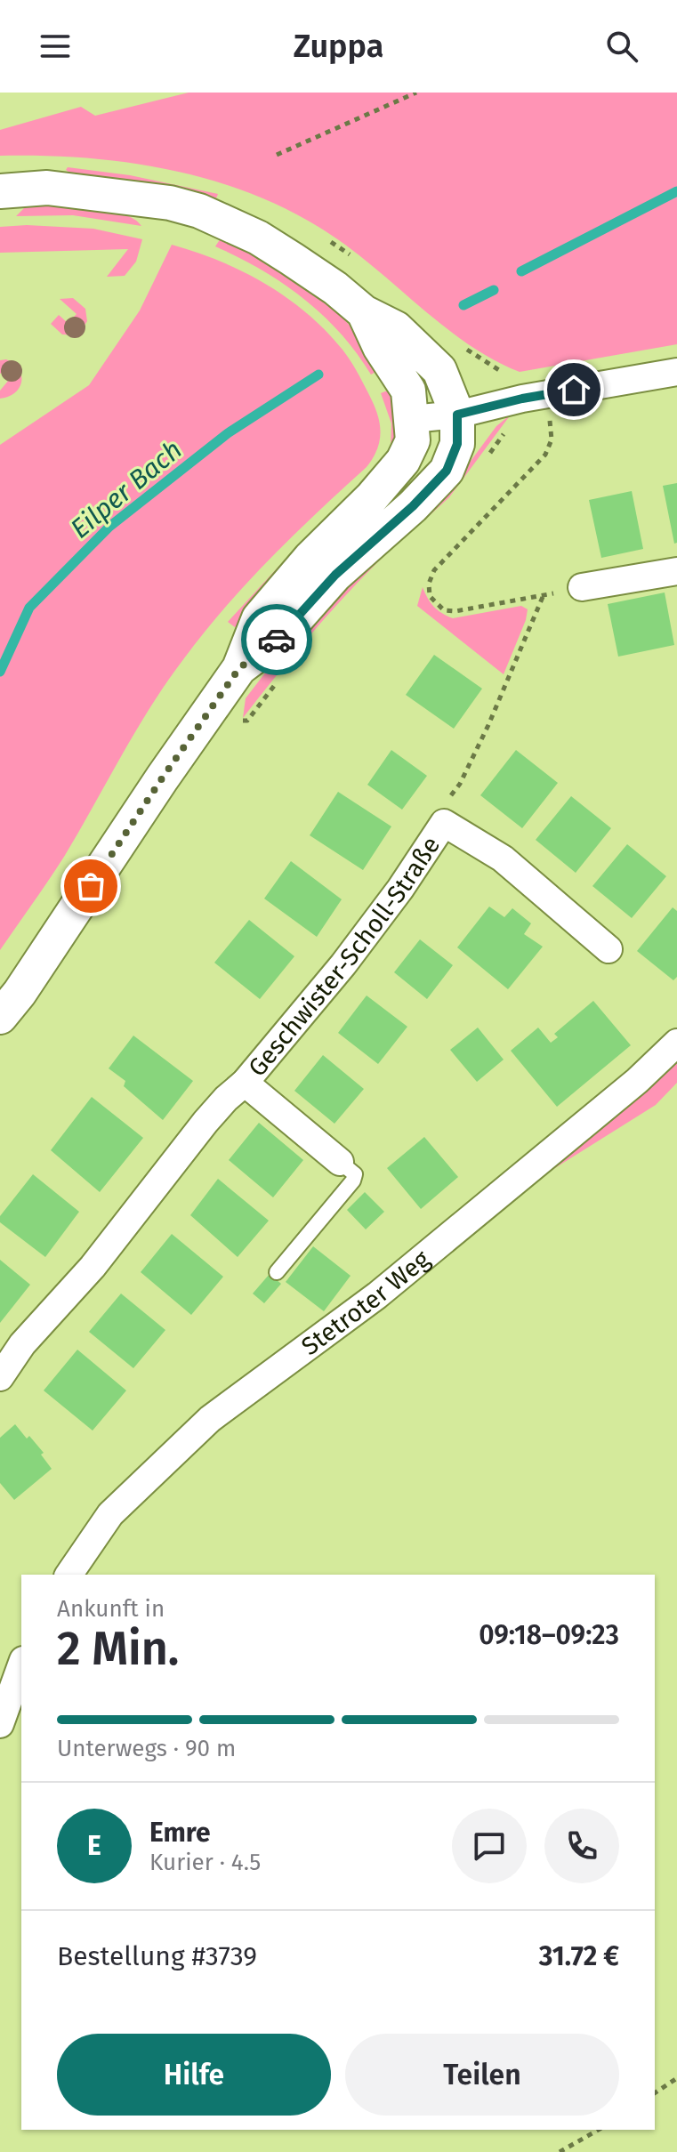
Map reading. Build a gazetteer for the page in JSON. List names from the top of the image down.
{
  "streets": {
    "street": ["Geschwister-Scholl-Straße", "Stetroter Weg"]
  },
  "water": ["Eilper Bach"],
  "page": {
    "header": "Zuppa",
    "heading": ["2 Min.", "Ankunft in", "09:18–09:23"],
    "panel": [
      "Emre",
      "Kurier · 4.5",
      "Bestellung #3739",
      "31.72 €"
    ],
    "bar": "Unterwegs · 90 m",
    "round": "E",
    "buttons": ["Hilfe", "Teilen"]
  }
}
